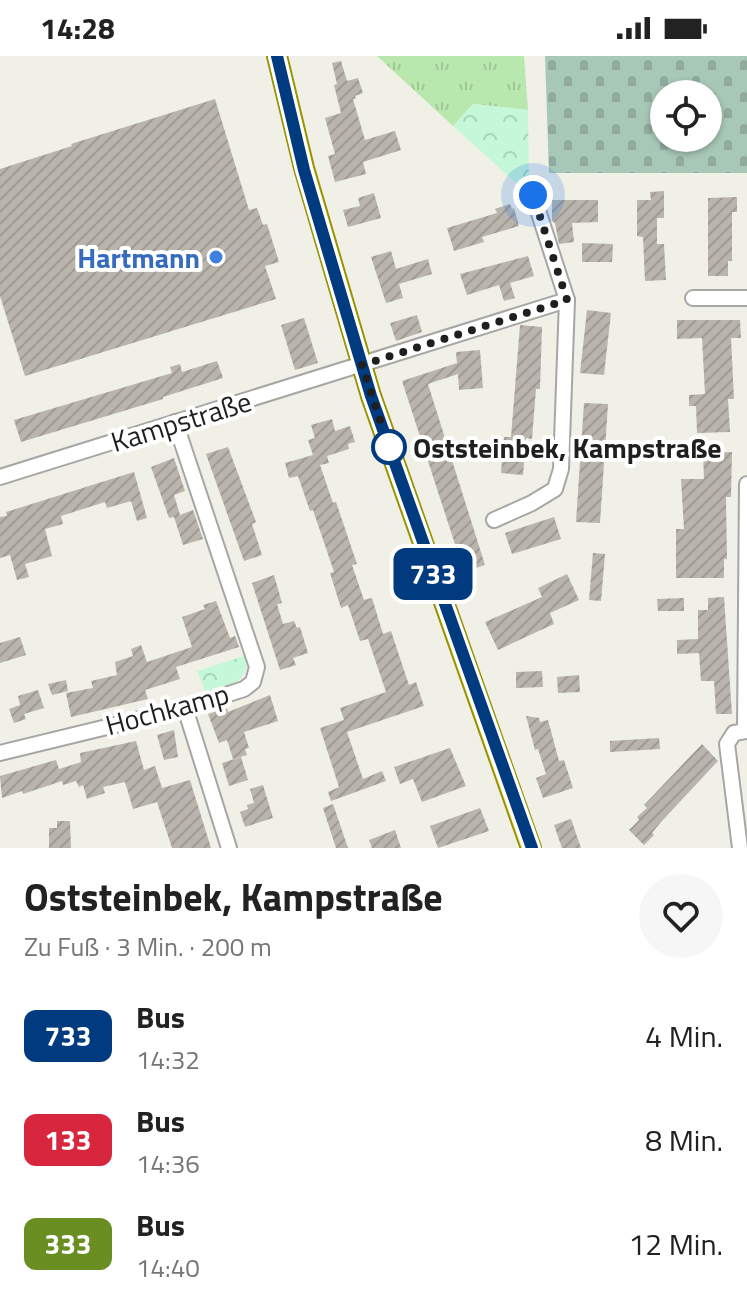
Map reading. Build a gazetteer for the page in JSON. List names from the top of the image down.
{
  "streets": {
    "street": ["Kampstraße", "Hochkamp"]
  },
  "crossings": [
    ["Kampstraße", "Hochkamp"]
  ],
  "places": ["Hartmann", "Oststeinbek, Kampstraße"],
  "lines": ["bus line 733"],
  "page": {
    "status": "14:28",
    "on_map": "733",
    "heading": ["Oststeinbek, Kampstraße", "Zu Fuß · 3 Min. · 200 m"],
    "list": [
      {
        "mark": "733",
        "name": "Bus",
        "note": "14:32",
        "value": "4 Min."
      },
      {
        "mark": "133",
        "name": "Bus",
        "note": "14:36",
        "value": "8 Min."
      },
      {
        "mark": "333",
        "name": "Bus",
        "note": "14:40",
        "value": "12 Min."
      }
    ]
  }
}
